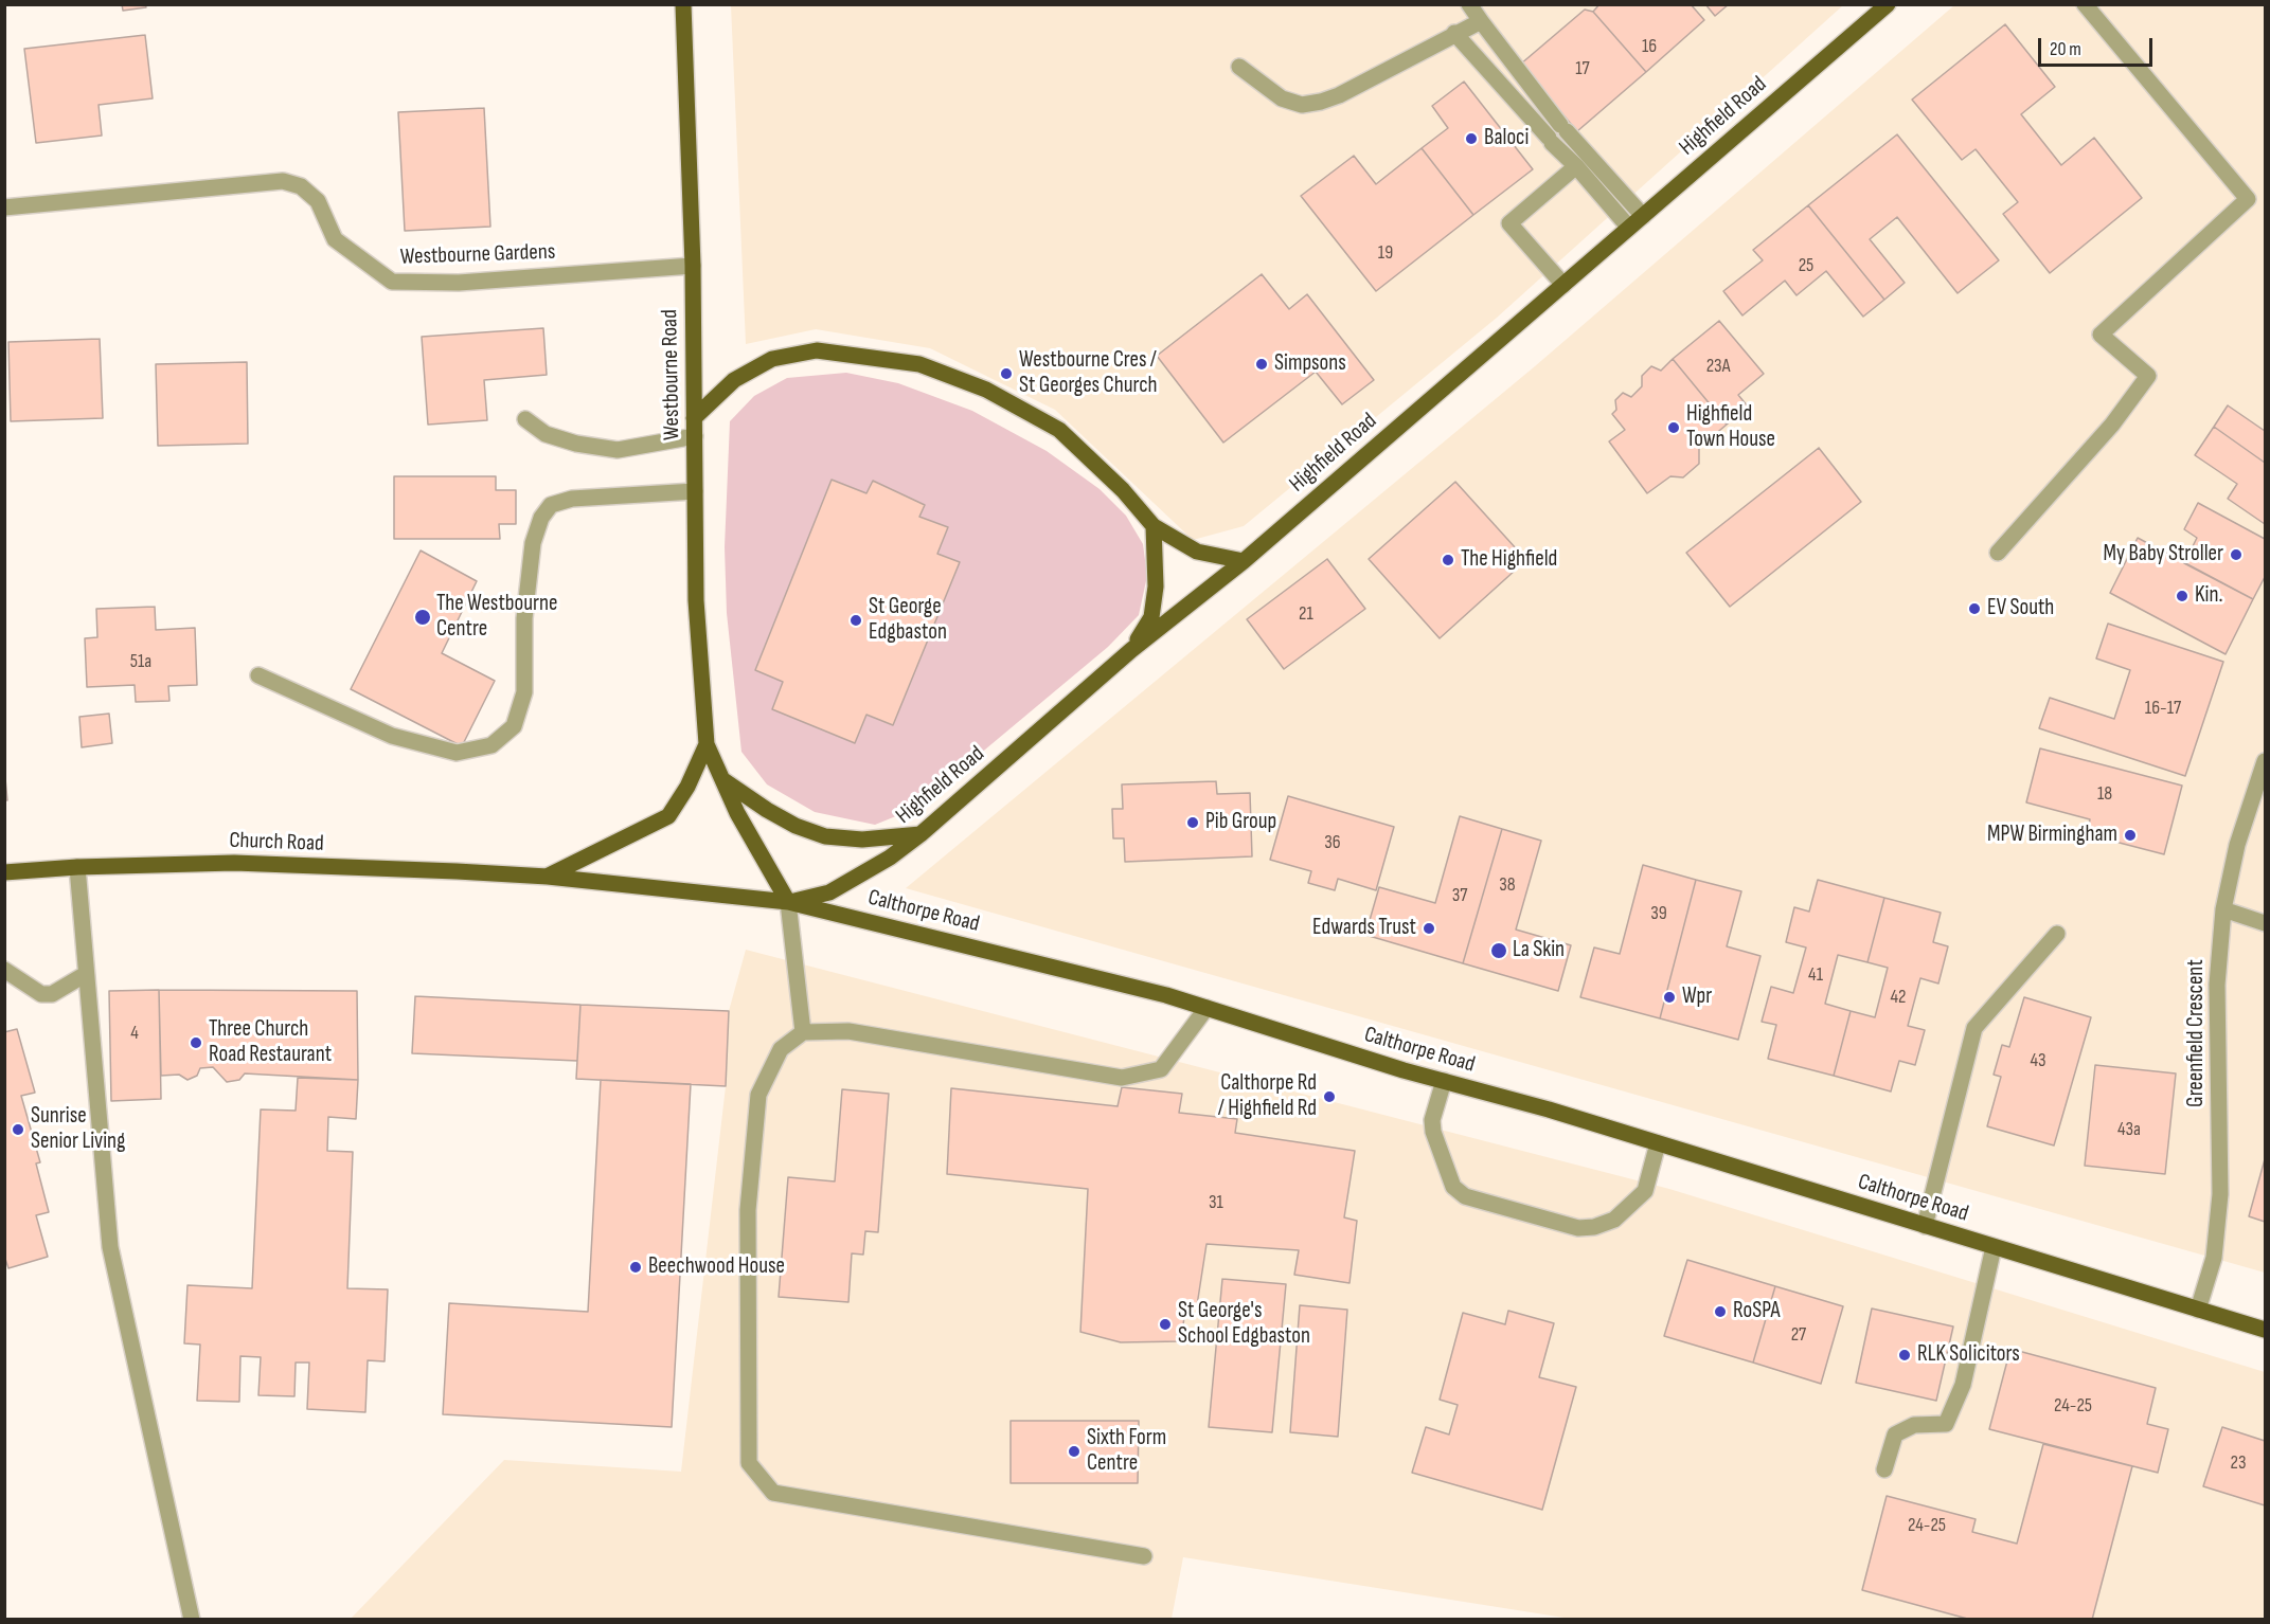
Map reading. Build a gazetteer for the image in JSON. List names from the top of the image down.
{
  "streets": {
    "main road": [
      "Highfield Road",
      "Westbourne Road",
      "Church Road",
      "Calthorpe Road"
    ],
    "street": ["Westbourne Gardens", "Greenfield Crescent"]
  },
  "crossings": [
    ["Highfield Road", "Calthorpe Road"],
    ["Westbourne Gardens", "Westbourne Road"],
    ["Church Road", "Calthorpe Road"],
    ["Calthorpe Road", "Greenfield Crescent"]
  ],
  "places": [
    "Baloci",
    "Simpsons",
    "Westbourne Cres / St Georges Church",
    "Highfield Town House",
    "My Baby Stroller",
    "The Highfield",
    "Kin.",
    "EV South",
    "The Westbourne Centre",
    "St George Edgbaston",
    "Pib Group",
    "MPW Birmingham",
    "Edwards Trust",
    "La Skin",
    "Wpr",
    "Three Church Road Restaurant",
    "Calthorpe Rd / Highfield Rd",
    "Sunrise Senior Living",
    "Beechwood House",
    "RoSPA",
    "St George's School Edgbaston",
    "RLK Solicitors",
    "Sixth Form Centre"
  ],
  "house_numbers": [
    "16",
    "17",
    "19",
    "25",
    "23A",
    "21",
    "51a",
    "16-17",
    "18",
    "36",
    "38",
    "37",
    "39",
    "41",
    "42",
    "4",
    "43",
    "43a",
    "31",
    "27",
    "24-25",
    "23",
    "24-25"
  ],
  "scale_bar": "20 m"
}
